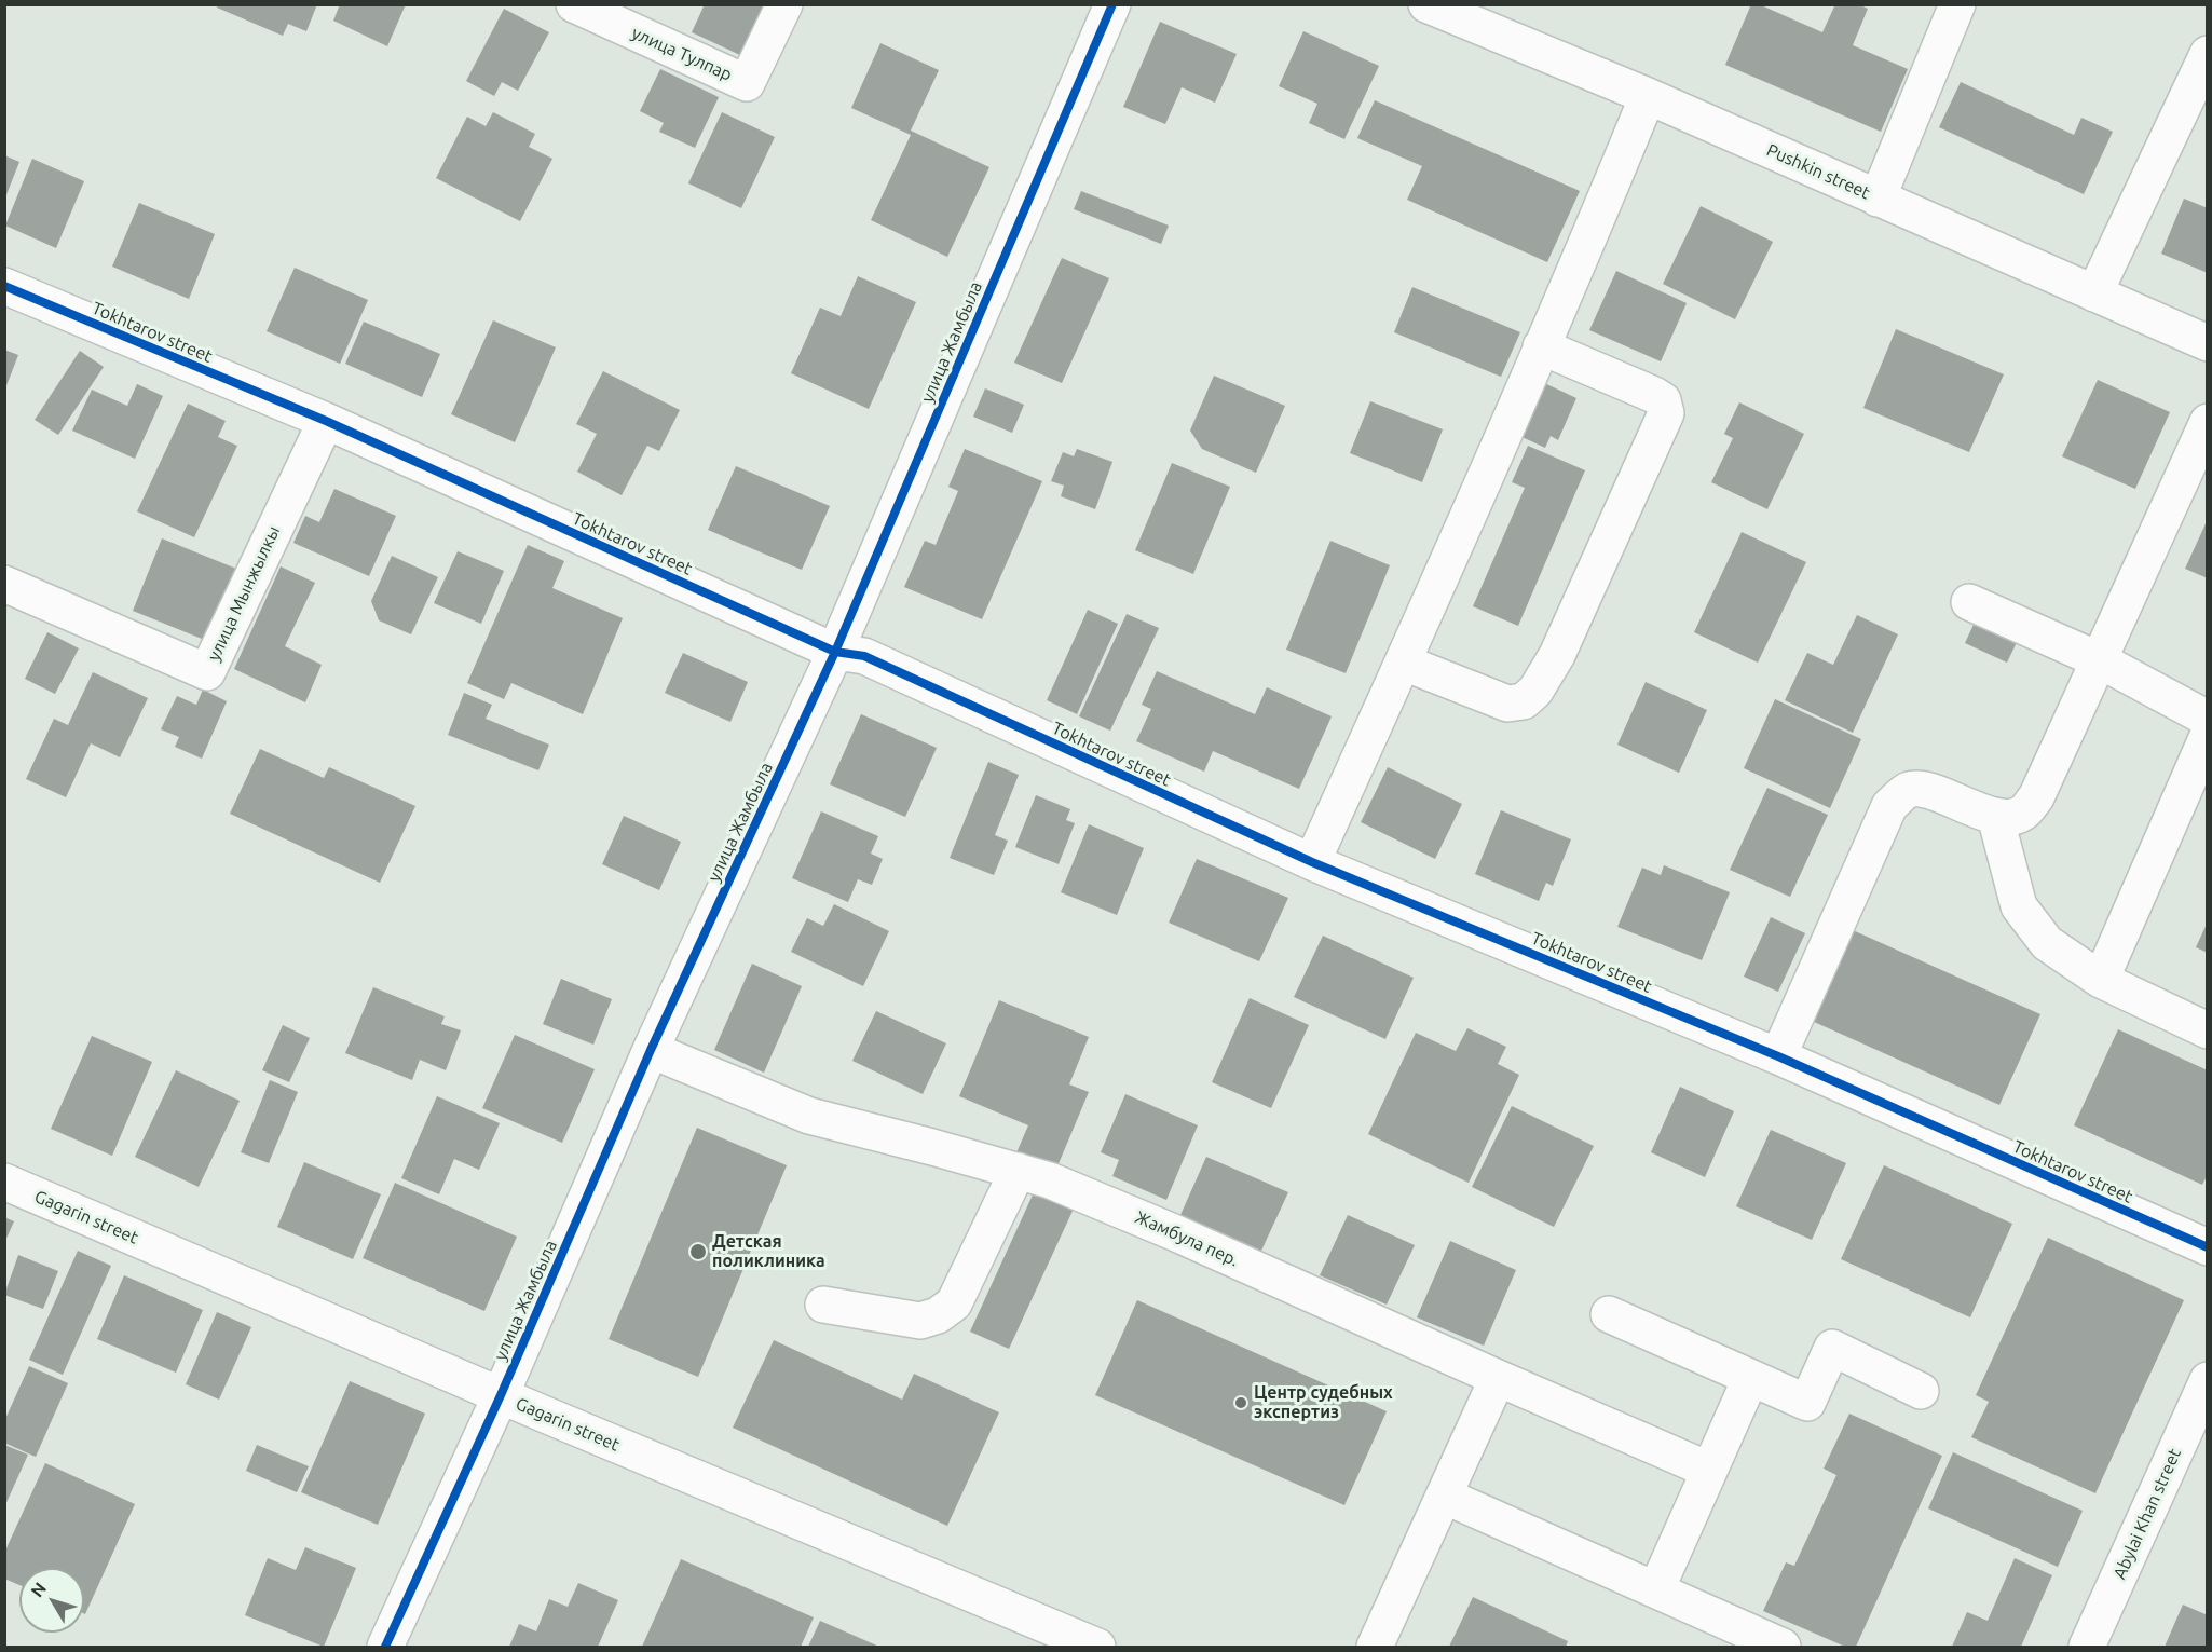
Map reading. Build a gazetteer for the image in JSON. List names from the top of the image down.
{
  "streets": {
    "street": [
      "улица Тулпар",
      "Pushkin street",
      "Tokhtarov street",
      "улица Жамбыла",
      "улица Мынжылкы",
      "Gagarin street",
      "Жамбула пер.",
      "Abylai Khan street"
    ]
  },
  "crossings": [
    ["Tokhtarov street", "улица Жамбыла"],
    ["Tokhtarov street", "улица Мынжылкы"],
    ["улица Жамбыла", "Gagarin street"],
    ["улица Жамбыла", "Жамбула пер."]
  ],
  "places": ["Детская поликлиника", "Центр судебных экспертиз"],
  "north": "top left"
}
